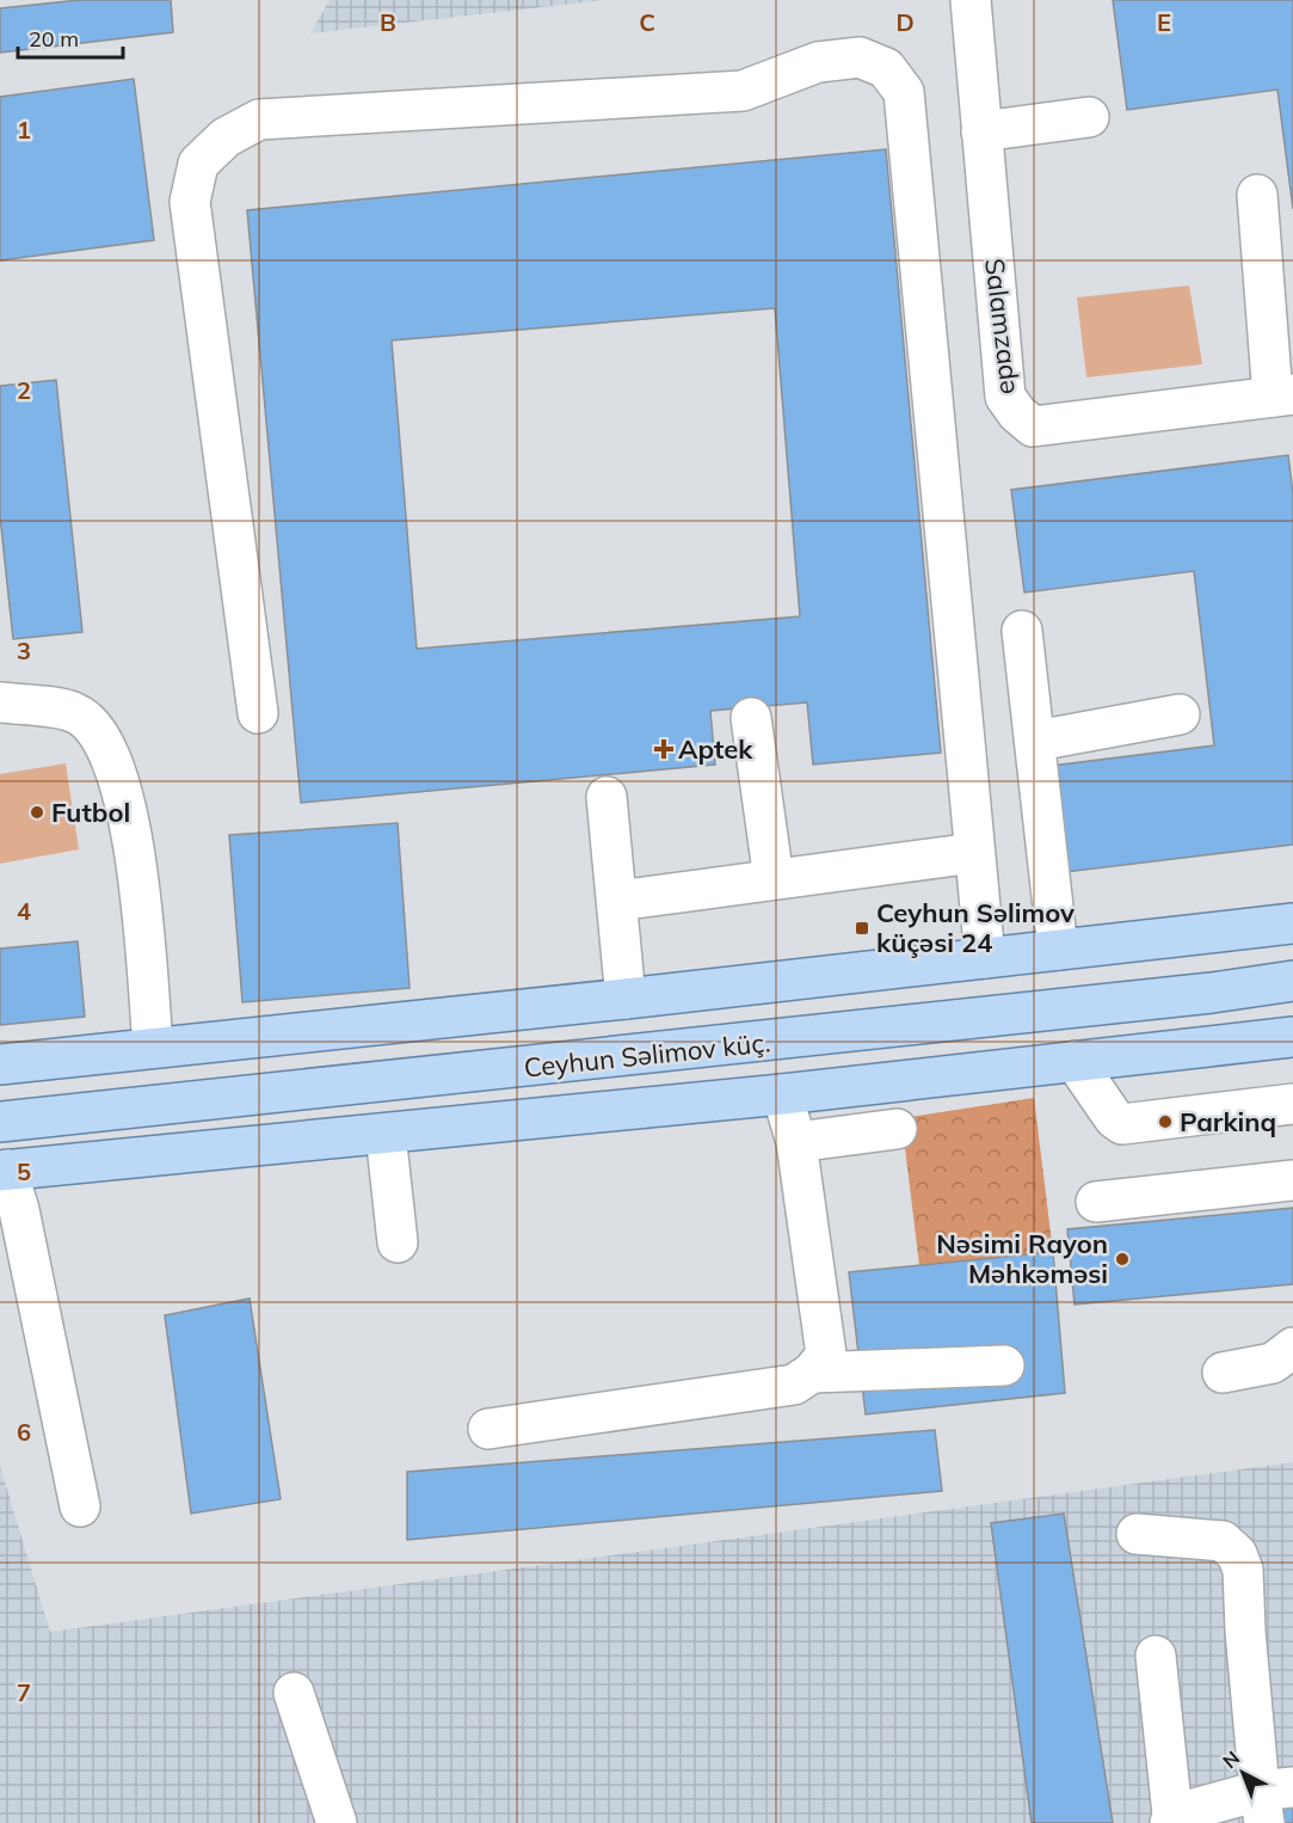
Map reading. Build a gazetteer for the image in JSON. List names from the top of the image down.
{
  "streets": {
    "main road": ["Ceyhun Səlimov küç."],
    "lane": ["Salamzadə"]
  },
  "places": {
    "health": ["Aptek"],
    "other": ["Futbol", "Parkinq", "Nəsimi Rayon Məhkəməsi"],
    "transit": ["Ceyhun Səlimov küçəsi 24"]
  },
  "scale_bar": "20 m",
  "north": "top left",
  "grid": {
    "columns": [
      "B",
      "C",
      "D",
      "E"
    ],
    "rows": [
      "1",
      "2",
      "3",
      "4",
      "5",
      "6",
      "7"
    ]
  }
}
